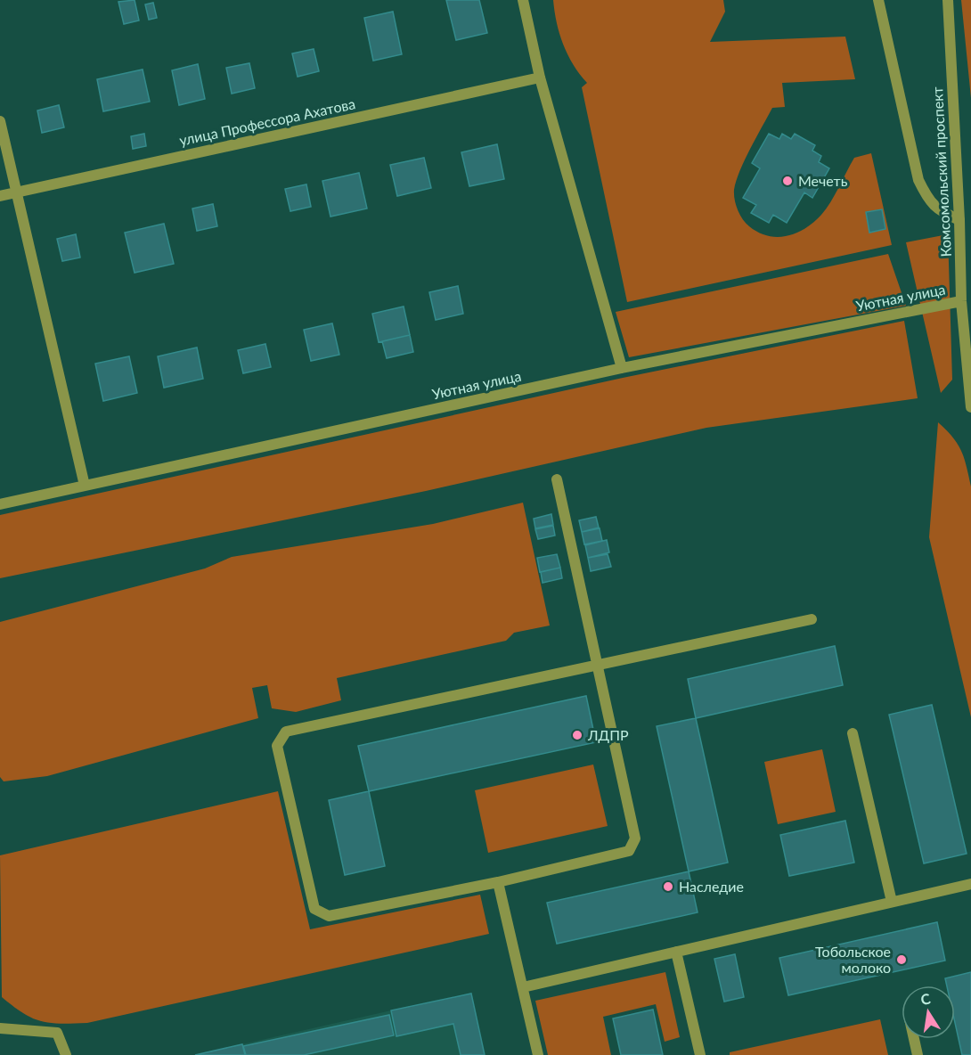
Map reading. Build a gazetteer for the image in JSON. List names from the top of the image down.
{
  "streets": {
    "street": ["улица Профессора Ахатова", "Комсомольский проспект", "Уютная улица"]
  },
  "crossings": [
    ["Комсомольский проспект", "Уютная улица"]
  ],
  "places": [
    "Мечеть",
    "ЛДПР",
    "Наследие",
    "Тобольское молоко"
  ],
  "north": "top"
}
